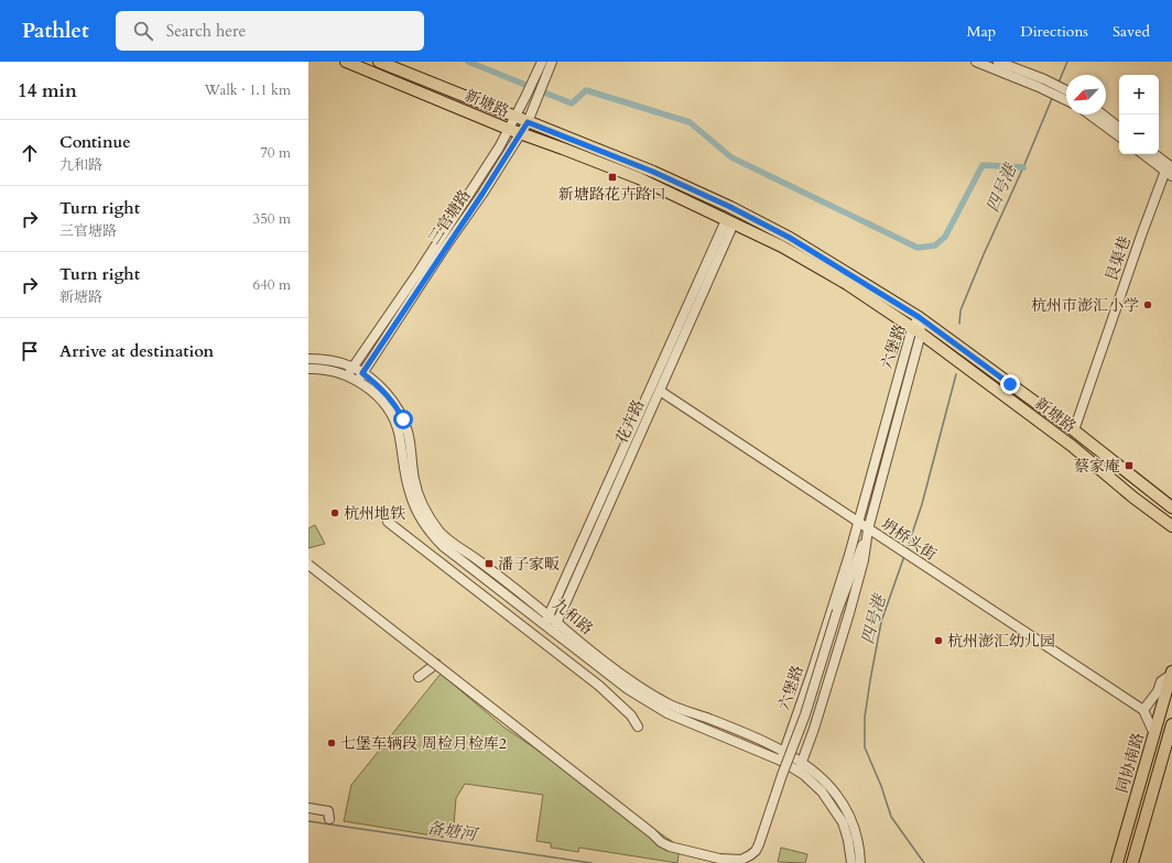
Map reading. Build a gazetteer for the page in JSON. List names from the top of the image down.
{
  "streets": {
    "main road": ["新塘路", "同协南路"],
    "street": [
      "三官塘路",
      "艮渠巷",
      "六堡路",
      "花卉路",
      "坍桥头街",
      "九和路"
    ]
  },
  "crossings": [
    ["新塘路", "三官塘路"],
    ["新塘路", "艮渠巷"],
    ["新塘路", "六堡路"],
    ["新塘路", "花卉路"],
    ["三官塘路", "九和路"],
    ["六堡路", "坍桥头街"],
    ["六堡路", "九和路"],
    ["花卉路", "坍桥头街"],
    ["花卉路", "九和路"]
  ],
  "water": ["四号港", "备塘河"],
  "places": {
    "transit": ["新塘路花卉路口", "蔡家庵", "潘子家畈"],
    "other": [
      "杭州市澎汇小学",
      "杭州地铁",
      "杭州澎汇幼儿园",
      "七堡车辆段 周检月检库2"
    ]
  },
  "north": "bottom left",
  "page": {
    "header": "Pathlet",
    "search": "Search here",
    "nav": ["Map", "Directions", "Saved"],
    "heading": ["14 min", "Walk · 1.1 km"],
    "map_buttons": ["+", "−"],
    "list": [
      ["Continue", "九和路", "70 m"],
      ["Turn right", "三官塘路", "350 m"],
      ["Turn right", "新塘路", "640 m"],
      "Arrive at destination"
    ]
  }
}
